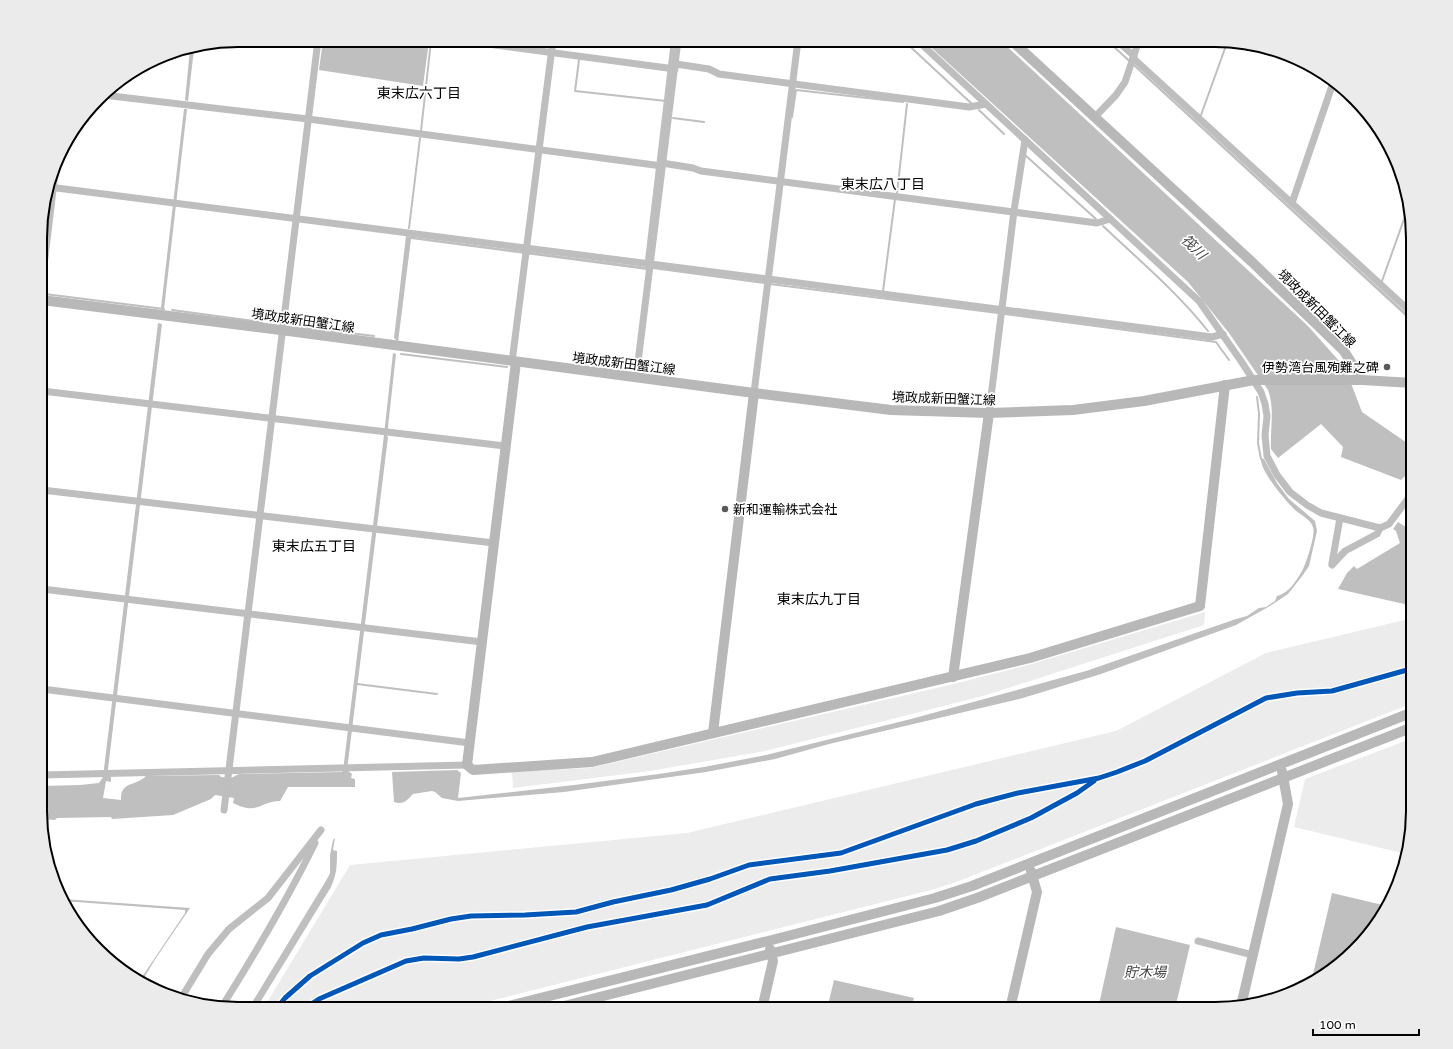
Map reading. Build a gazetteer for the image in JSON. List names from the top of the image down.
{
  "streets": {
    "street": ["境政成新田蟹江線"]
  },
  "districts": [
    "東末広六丁目",
    "東末広八丁目",
    "東末広五丁目",
    "東末広九丁目"
  ],
  "water": ["筏川", "貯木場"],
  "places": ["伊勢湾台風殉難之碑", "新和運輸株式会社"],
  "scale_bar": "100 m"
}
